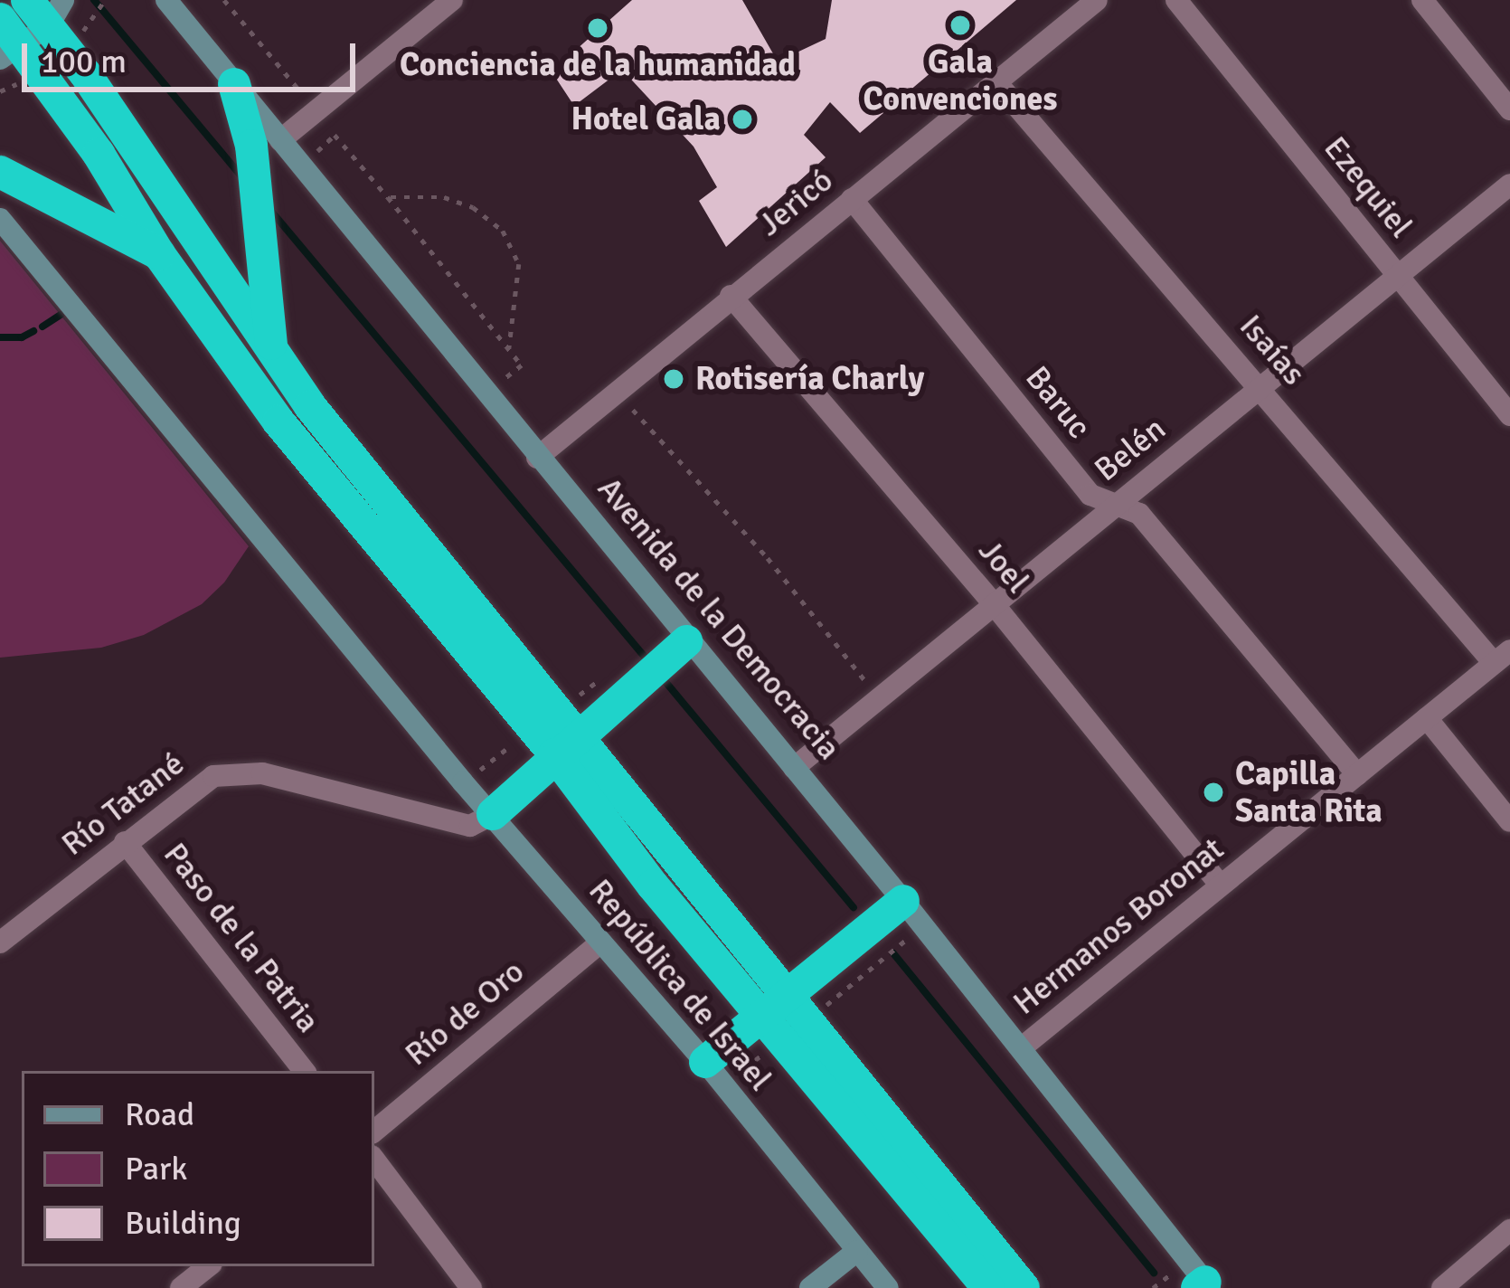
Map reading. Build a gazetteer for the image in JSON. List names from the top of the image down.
{
  "streets": {
    "street": [
      "Ezequiel",
      "Jericó",
      "Isaías",
      "Baruc",
      "Belén",
      "Joel",
      "Avenida de la Democracia",
      "Río Tatané",
      "Hermanos Boronat",
      "Paso de la Patria",
      "República de Israel",
      "Río de Oro"
    ]
  },
  "crossings": [
    ["Ezequiel", "Belén"],
    ["Jericó", "Isaías"],
    ["Jericó", "Baruc"],
    ["Jericó", "Joel"],
    ["Jericó", "Avenida de la Democracia"],
    ["Isaías", "Belén"],
    ["Isaías", "Hermanos Boronat"],
    ["Baruc", "Belén"],
    ["Baruc", "Hermanos Boronat"],
    ["Belén", "Joel"],
    ["Belén", "Avenida de la Democracia"],
    ["Joel", "Hermanos Boronat"],
    ["Avenida de la Democracia", "Hermanos Boronat"],
    ["Río Tatané", "Paso de la Patria"],
    ["Río Tatané", "República de Israel"],
    ["República de Israel", "Río de Oro"]
  ],
  "places": [
    "Gala Convenciones",
    "Conciencia de la humanidad",
    "Hotel Gala",
    "Rotisería Charly",
    "Capilla Santa Rita"
  ],
  "legend": ["Road", "Park", "Building"],
  "scale_bar": "100 m"
}
